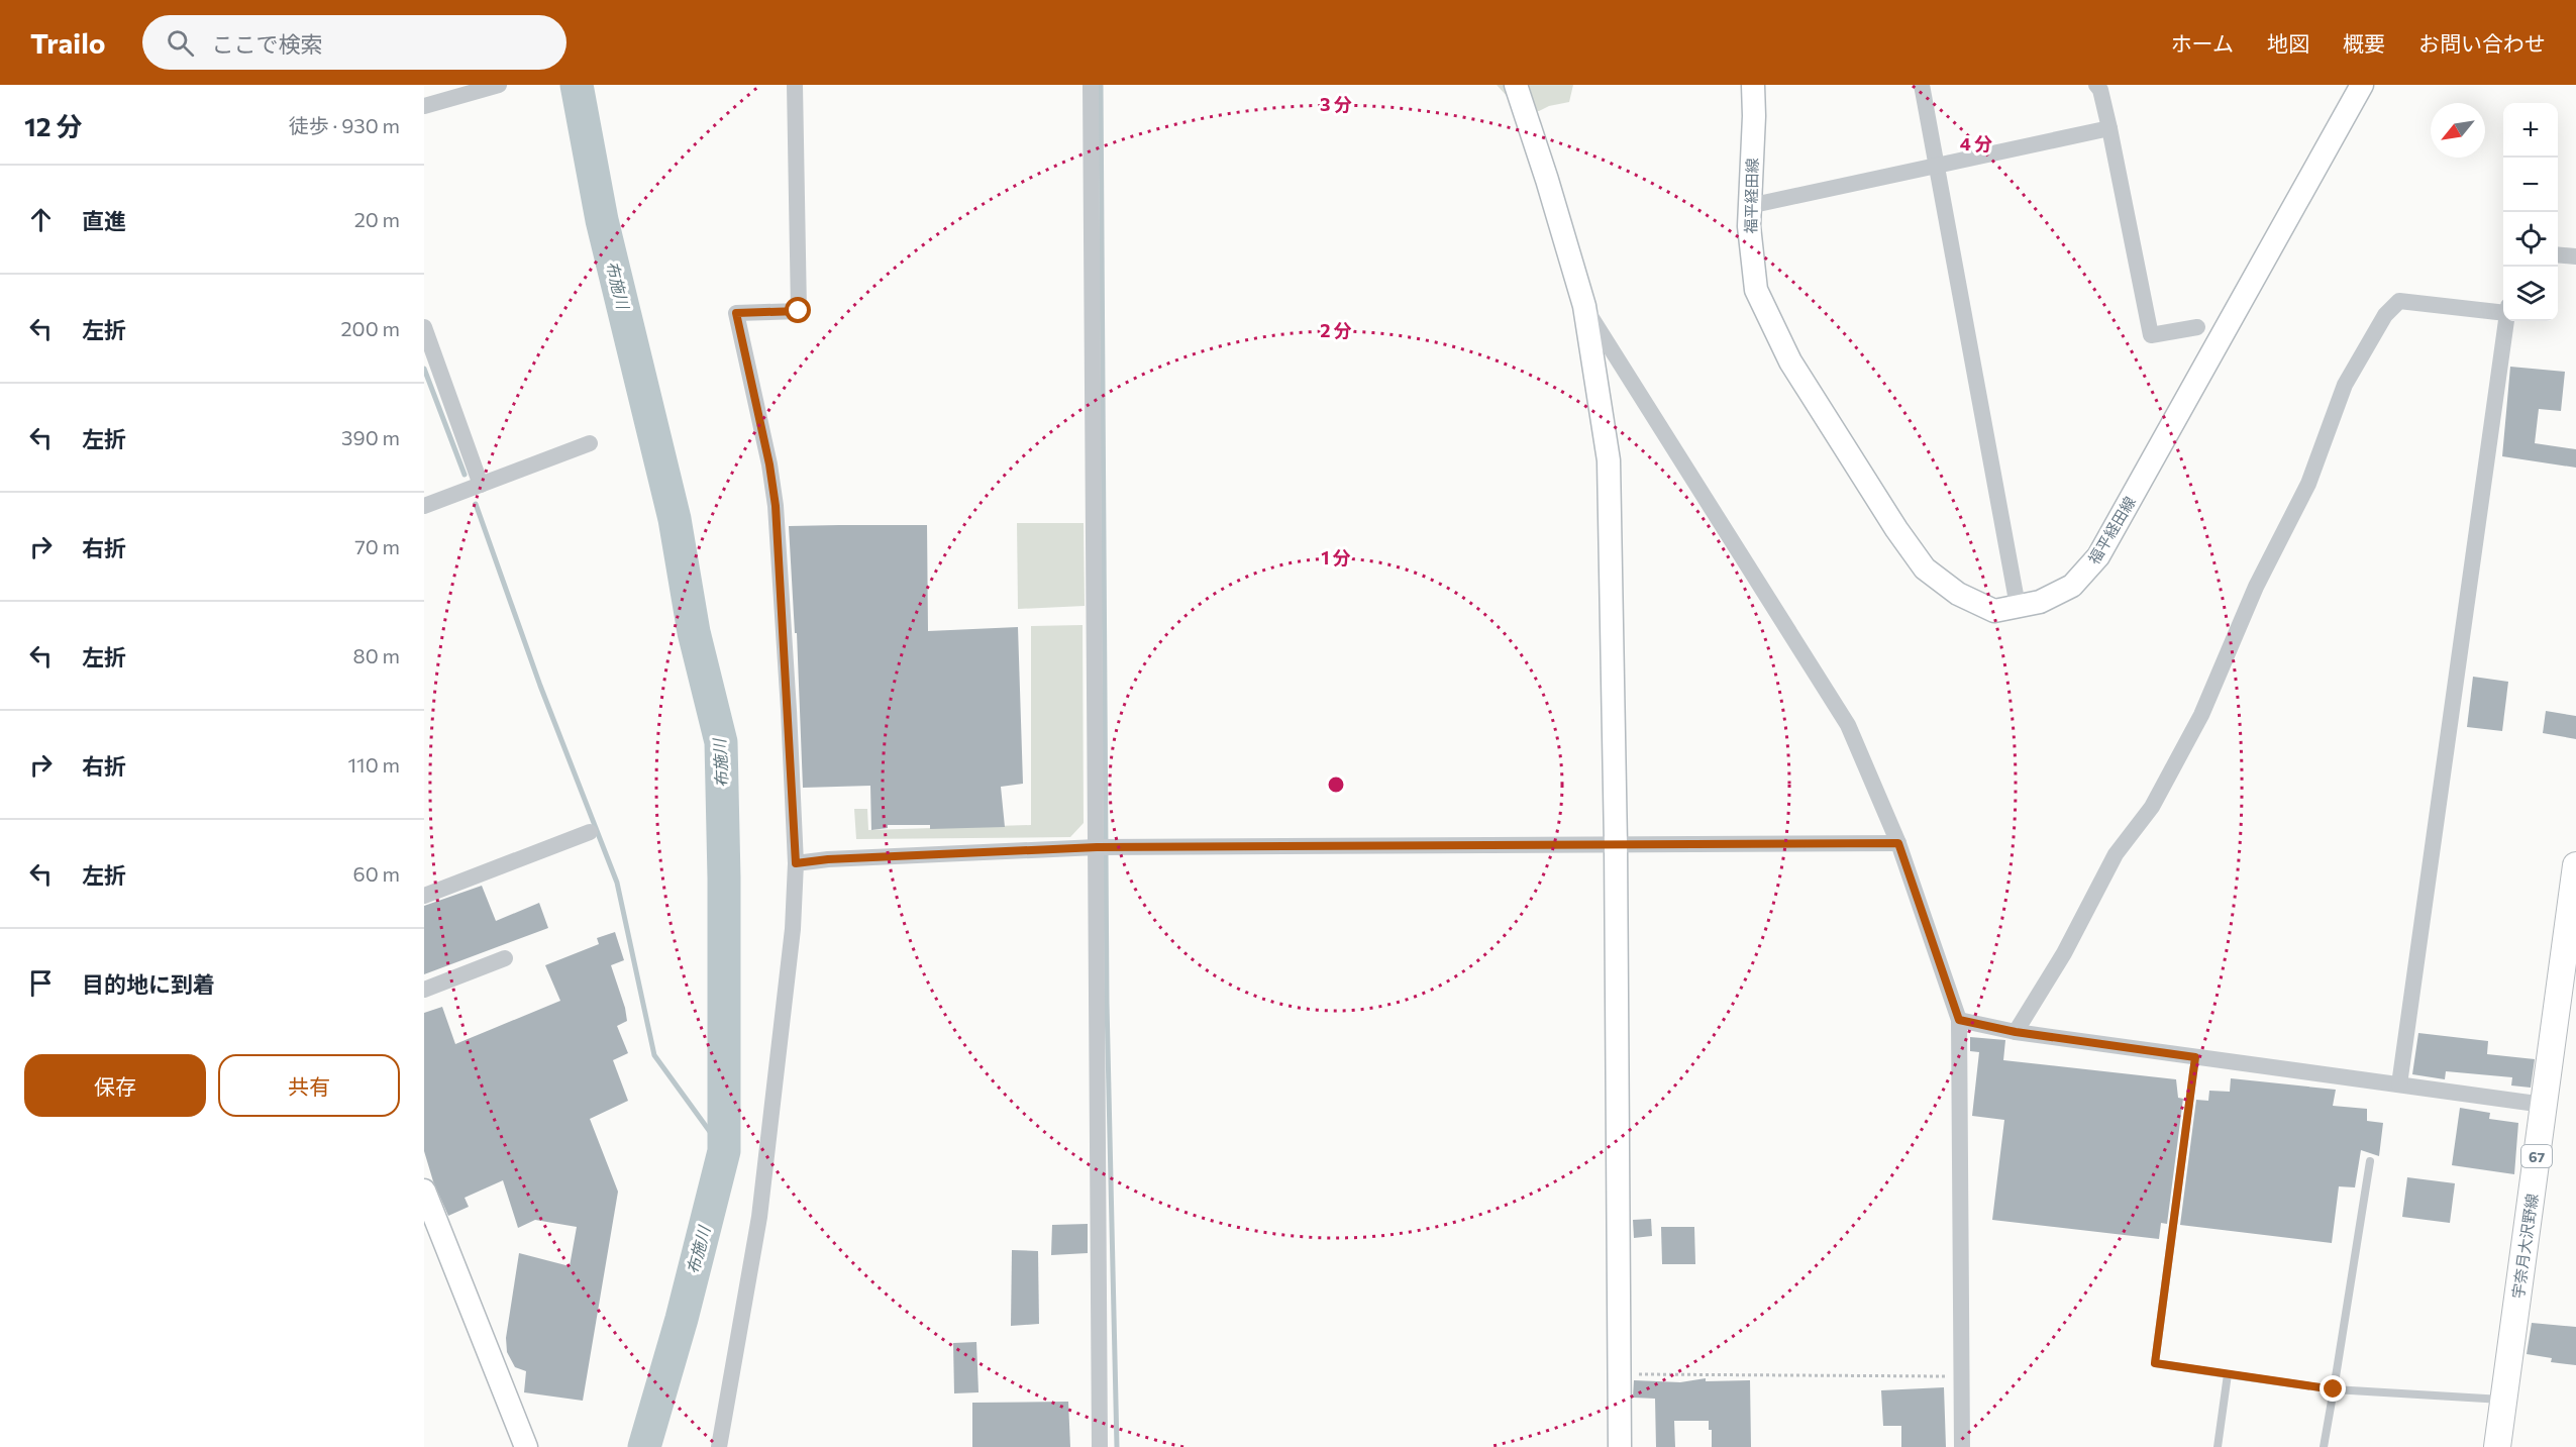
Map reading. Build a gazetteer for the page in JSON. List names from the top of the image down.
{
  "streets": {
    "main road": ["67", "宇奈月大沢野線"],
    "street": ["福平経田線"]
  },
  "water": ["布施川"],
  "north": "bottom left",
  "page": {
    "header": "Trailo",
    "search": "ここで検索",
    "nav": [
      "ホーム",
      "地図",
      "概要",
      "お問い合わせ"
    ],
    "heading": ["12 分", "徒歩 · 930 m"],
    "map_buttons": ["+", "−"],
    "list": [
      ["直進", "20 m"],
      ["左折", "200 m"],
      ["左折", "390 m"],
      ["右折", "70 m"],
      ["左折", "80 m"],
      ["右折", "110 m"],
      ["左折", "60 m"],
      "目的地に到着"
    ],
    "buttons": ["保存", "共有"]
  },
  "rings": [
    "3 分",
    "4 分",
    "2 分",
    "1 分"
  ]
}
